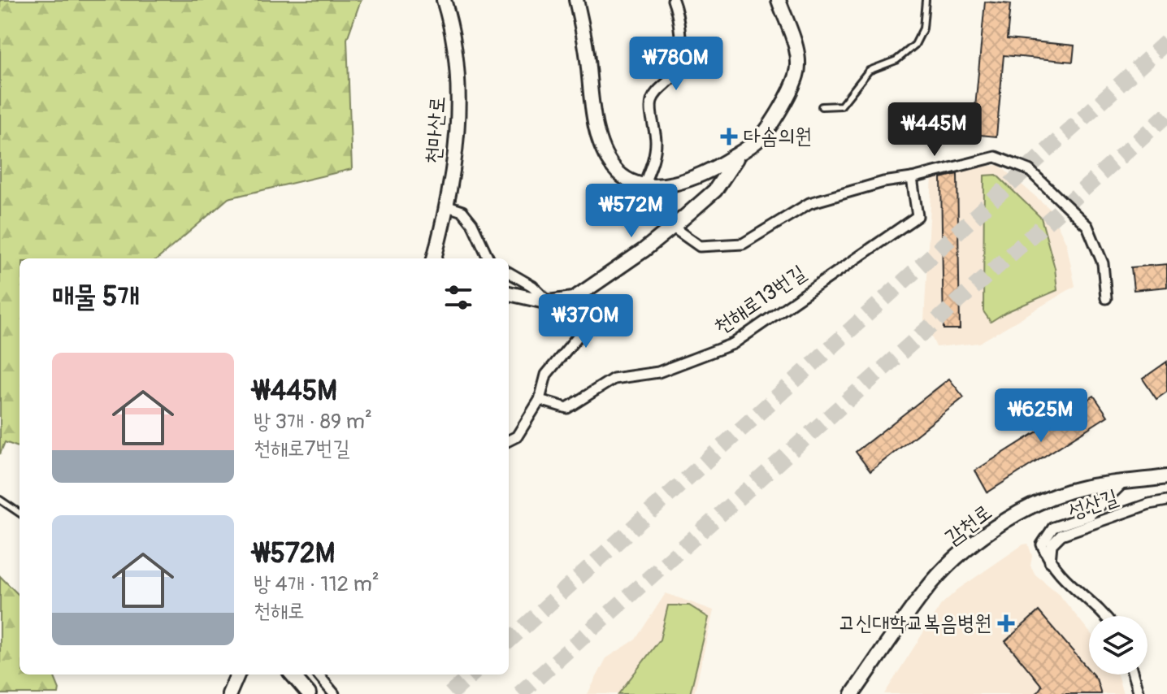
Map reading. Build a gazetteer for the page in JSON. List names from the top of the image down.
{
  "streets": {
    "main road": ["천마산로", "감천로"],
    "street": ["천해로13번길", "성산길"]
  },
  "crossings": [
    ["성산길", "감천로"]
  ],
  "places": {
    "health": ["다솜의원", "고신대학교복음병원"]
  },
  "page": {
    "price": [
      "₩780M",
      "₩445M",
      "₩572M",
      "₩370M",
      "₩625M"
    ],
    "heading": "매물 5개",
    "list": [
      {
        "name": "₩445M",
        "note": "방 3개 · 89 m² · 천해로7번길"
      },
      {
        "name": "₩572M",
        "note": "방 4개 · 112 m² · 천해로"
      }
    ]
  }
}
